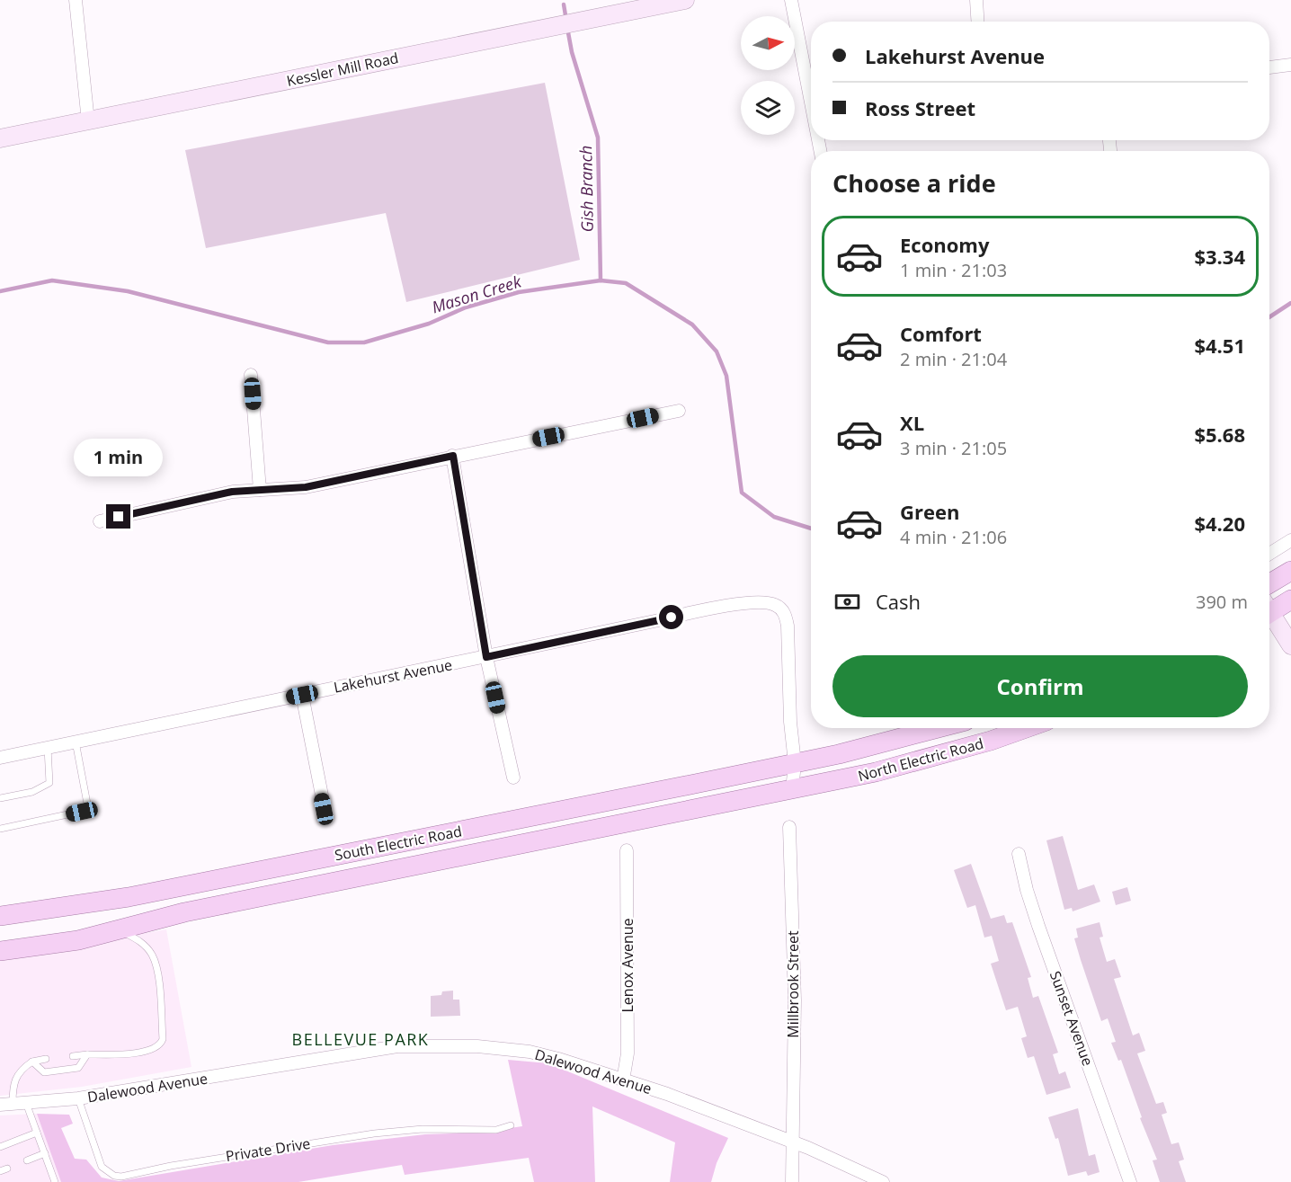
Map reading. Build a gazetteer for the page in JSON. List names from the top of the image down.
{
  "streets": {
    "main road": ["North Electric Road", "South Electric Road"],
    "street": [
      "Kessler Mill Road",
      "Lakehurst Avenue",
      "Lenox Avenue",
      "Millbrook Street",
      "Sunset Avenue",
      "Dalewood Avenue"
    ],
    "lane": ["Private Drive"]
  },
  "crossings": [
    ["Lakehurst Avenue", "North Electric Road"],
    ["Lakehurst Avenue", "South Electric Road"],
    ["North Electric Road", "South Electric Road"],
    ["Lenox Avenue", "Dalewood Avenue"],
    ["Millbrook Street", "Dalewood Avenue"],
    ["Dalewood Avenue", "Private Drive"]
  ],
  "districts": ["BELLEVUE PARK"],
  "water": ["Gish Branch", "Mason Creek"],
  "north": "right",
  "page": {
    "banner": ["Lakehurst Avenue", "Ross Street"],
    "heading": "Choose a ride",
    "list": [
      {
        "name": "Economy",
        "note": "1 min · 21:03",
        "value": "$3.34"
      },
      {
        "name": "Comfort",
        "note": "2 min · 21:04",
        "value": "$4.51"
      },
      {
        "name": "XL",
        "note": "3 min · 21:05",
        "value": "$5.68"
      },
      {
        "name": "Green",
        "note": "4 min · 21:06",
        "value": "$4.20"
      }
    ],
    "bubble": "1 min",
    "pay": ["Cash", "390 m"],
    "buttons": "Confirm"
  }
}
